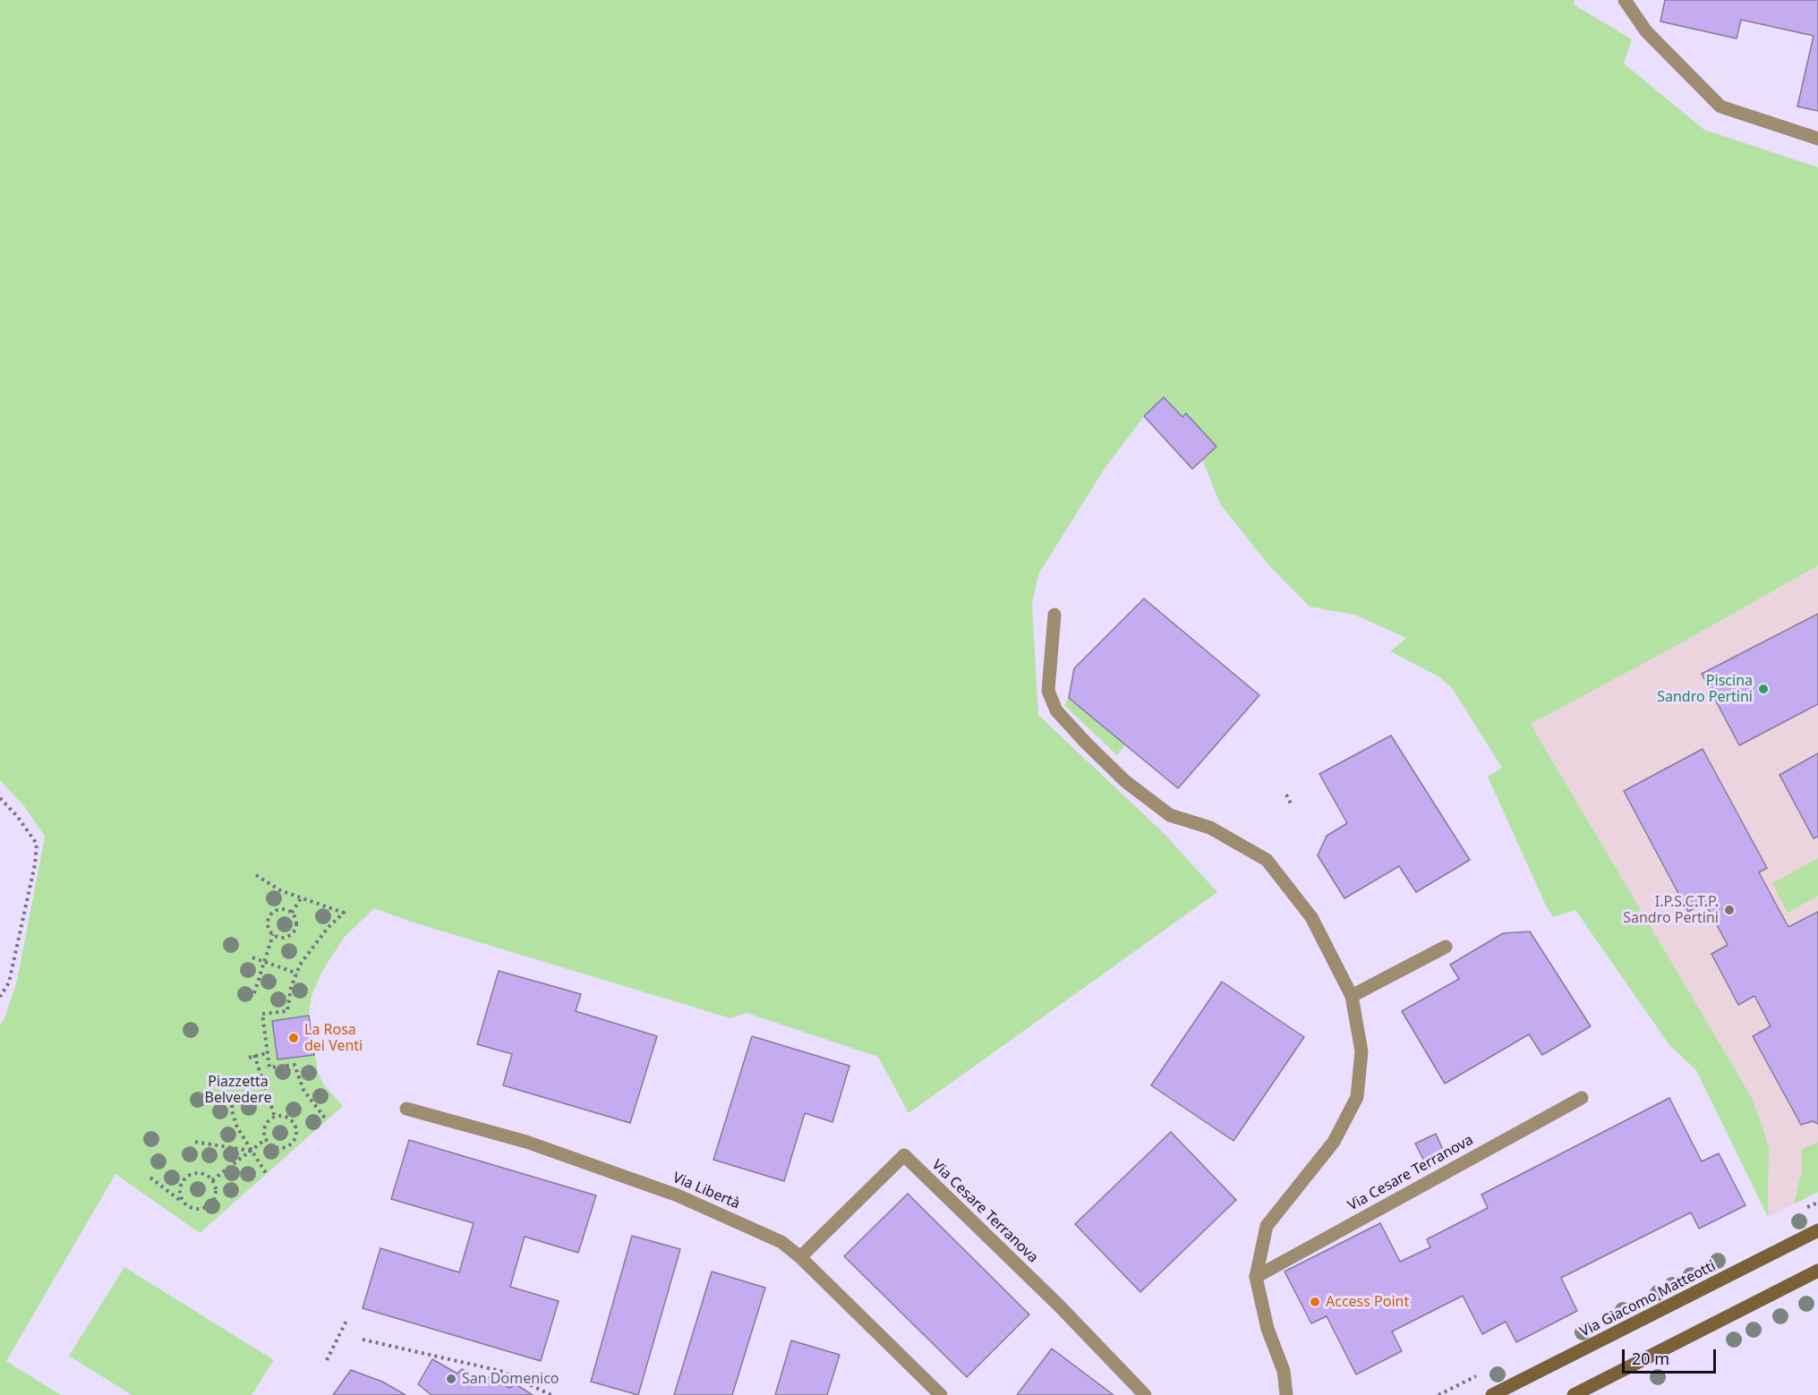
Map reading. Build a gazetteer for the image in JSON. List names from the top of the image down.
{
  "streets": {
    "street": ["Via Cesare Terranova", "Via Libertà", "Via Giacomo Matteotti"]
  },
  "crossings": [
    ["Via Cesare Terranova", "Via Libertà"]
  ],
  "parks": ["Piazzetta Belvedere"],
  "places": [
    "Piscina Sandro Pertini",
    "I.P.S.C.T.P. Sandro Pertini",
    "La Rosa dei Venti",
    "Access Point",
    "San Domenico"
  ],
  "scale_bar": "20 m"
}
